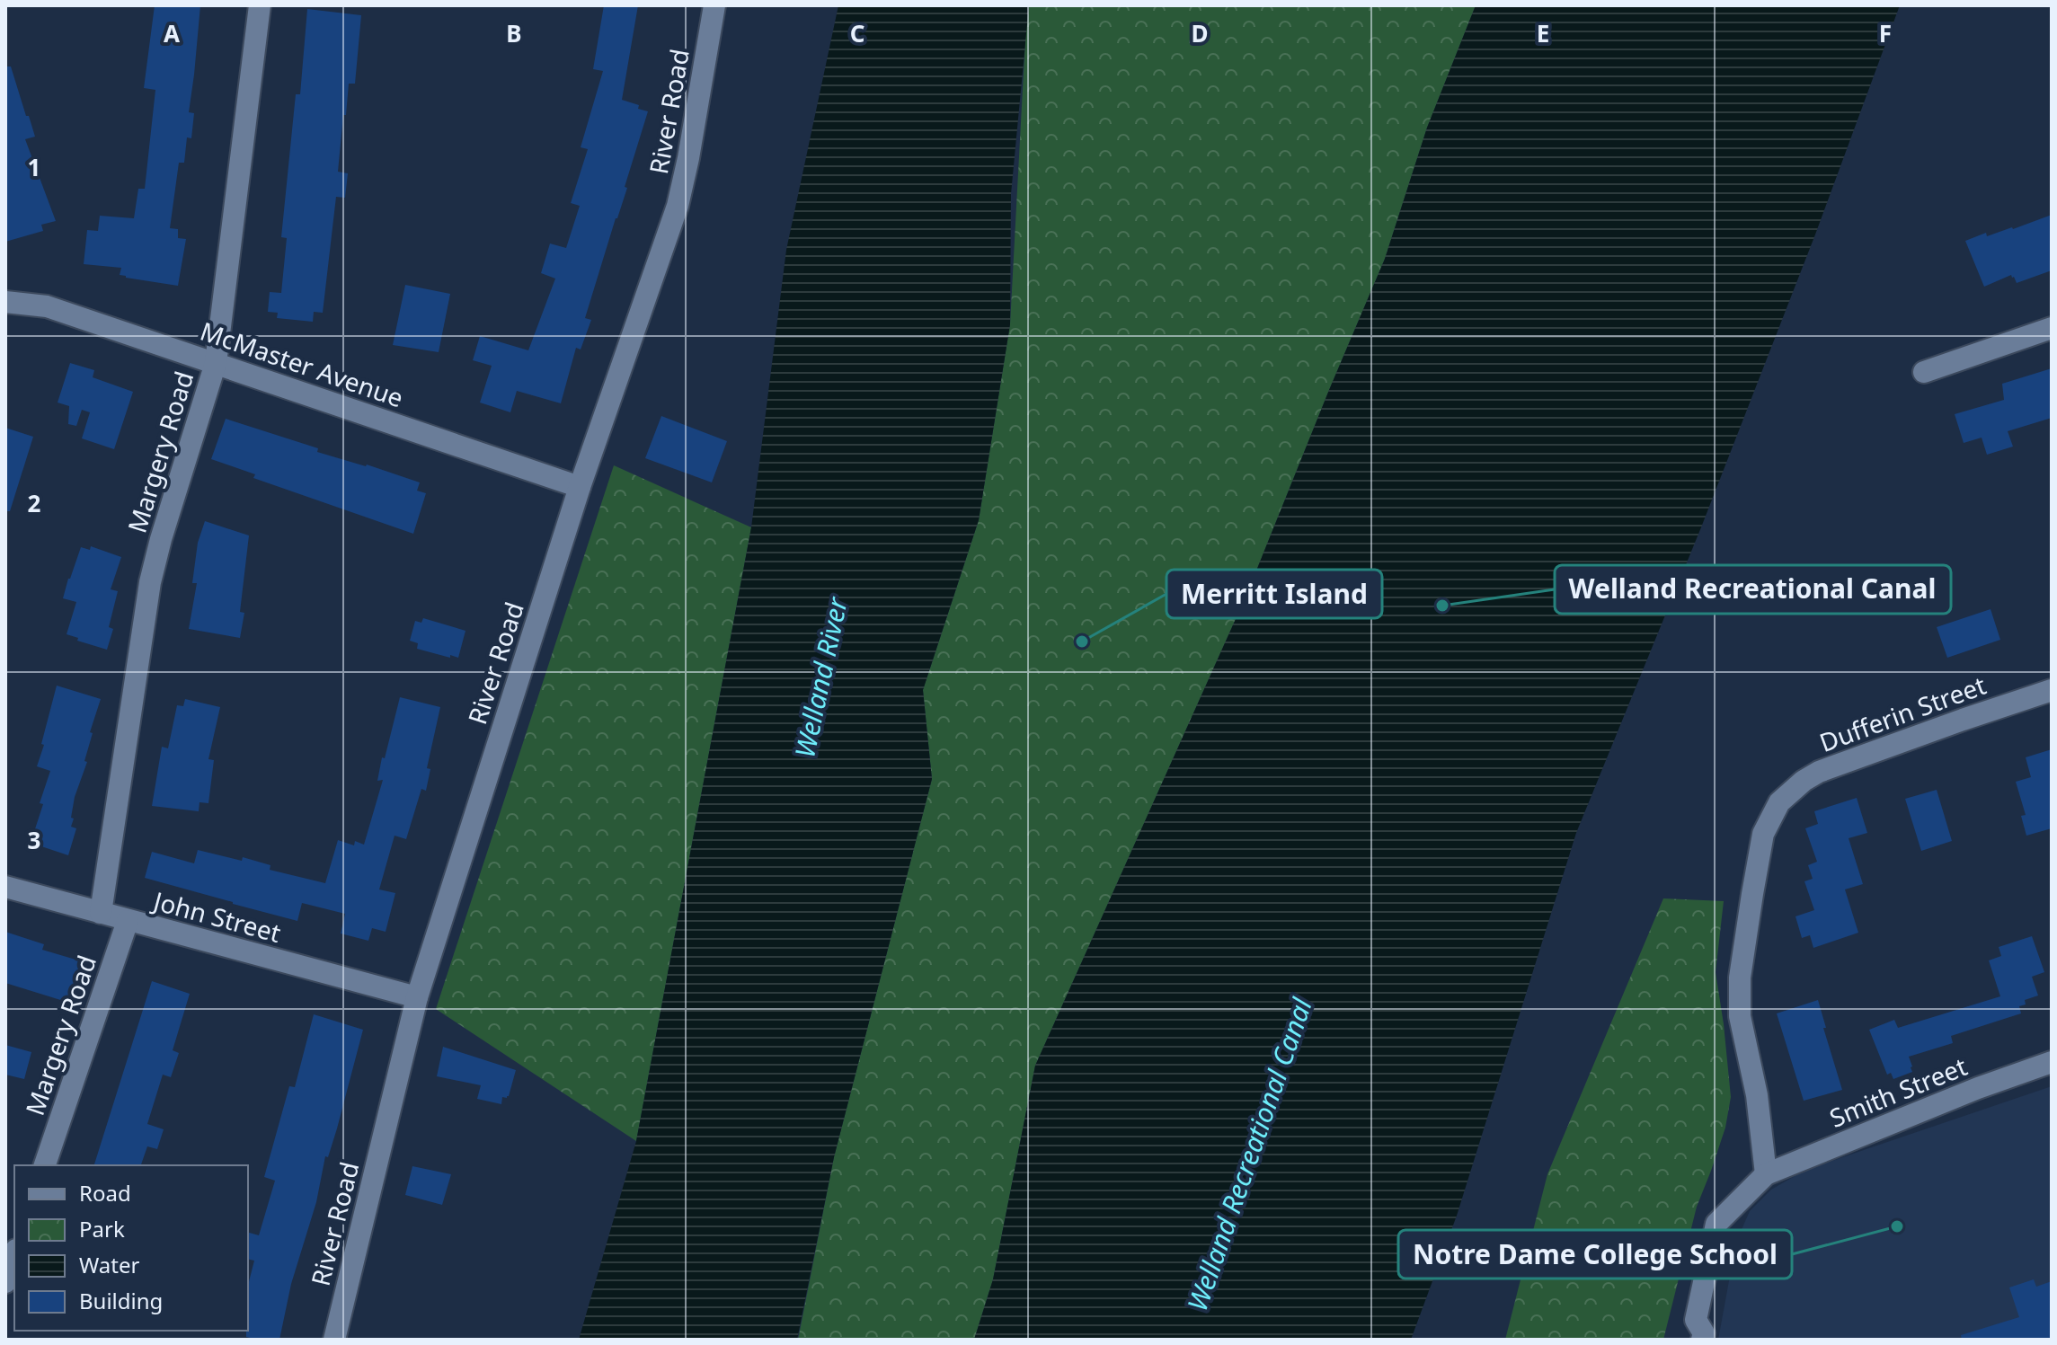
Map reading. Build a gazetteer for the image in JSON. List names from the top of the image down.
{
  "streets": {
    "street": [
      "River Road",
      "McMaster Avenue",
      "Margery Road",
      "Dufferin Street",
      "John Street",
      "Smith Street"
    ]
  },
  "crossings": [
    ["River Road", "McMaster Avenue"],
    ["River Road", "John Street"],
    ["McMaster Avenue", "Margery Road"],
    ["Margery Road", "John Street"],
    ["Dufferin Street", "Smith Street"]
  ],
  "water": ["Welland River", "Welland Recreational Canal"],
  "places": ["Welland Recreational Canal", "Merritt Island", "Notre Dame College School"],
  "legend": [
    "Road",
    "Park",
    "Water",
    "Building"
  ],
  "grid": {
    "columns": [
      "A",
      "B",
      "C",
      "D",
      "E",
      "F"
    ],
    "rows": ["1", "2", "3"]
  }
}
